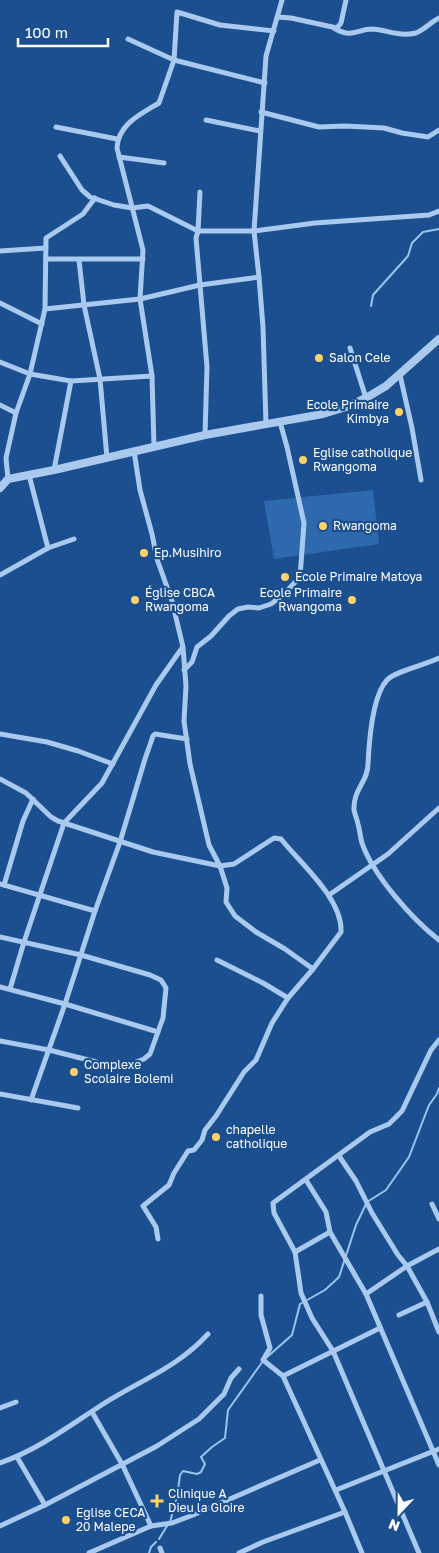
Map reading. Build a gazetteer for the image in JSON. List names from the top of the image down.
{
  "places": {
    "other": [
      "Salon Cele",
      "Ecole Primaire Kimbya",
      "Eglise catholique Rwangoma",
      "Rwangoma",
      "Ep.Musihiro",
      "Ecole Primaire Matoya",
      "Église CBCA Rwangoma",
      "Ecole Primaire Rwangoma",
      "Complexe Scolaire Bolemi",
      "chapelle catholique",
      "Eglise CECA 20 Malepe"
    ],
    "health": ["Clinique A Dieu la Gloire"]
  },
  "scale_bar": "100 m",
  "north": "bottom"
}
